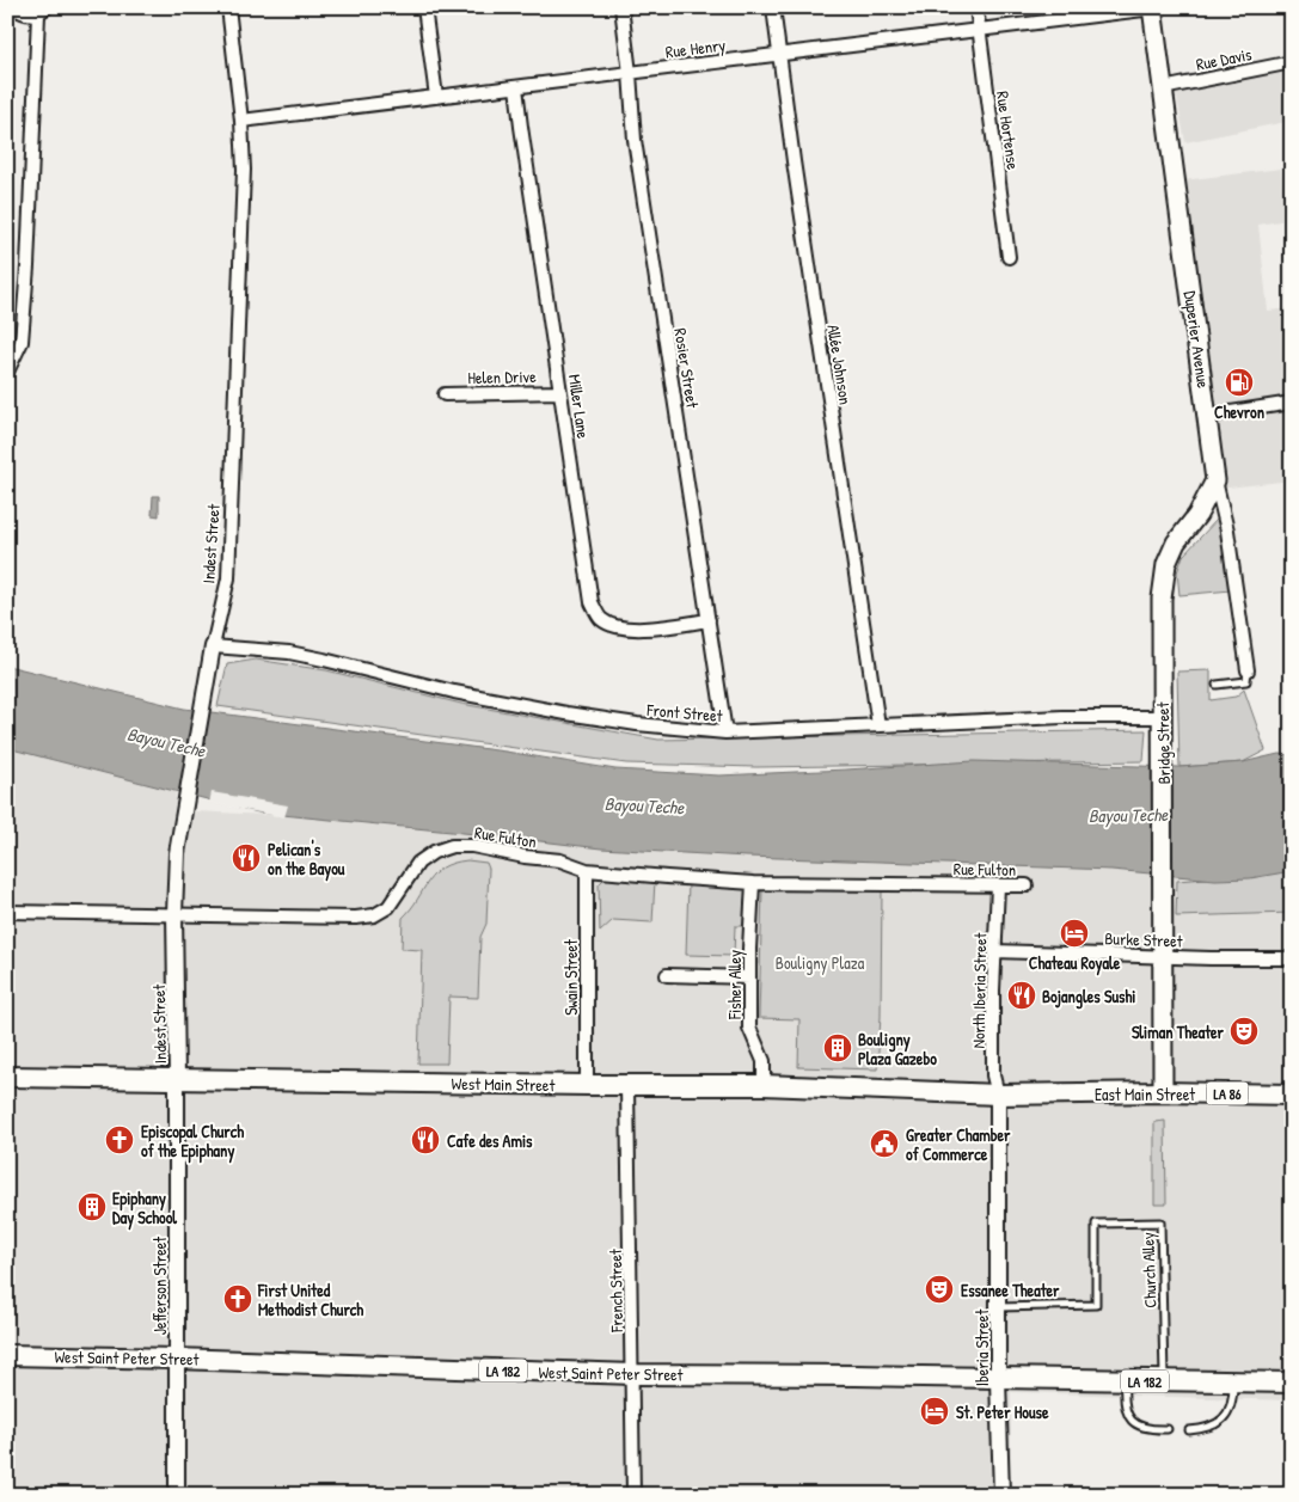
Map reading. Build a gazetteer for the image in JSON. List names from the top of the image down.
{
  "streets": {
    "main road": [
      "Duperier Avenue",
      "Bridge Street",
      "West Main Street",
      "East Main Street",
      "LA 86",
      "West Saint Peter Street",
      "LA 182"
    ],
    "street": [
      "Rue Henry",
      "Rue Davis",
      "Rue Hortense",
      "Allée Johnson",
      "Rosier Street",
      "Helen Drive",
      "Miller Lane",
      "Indest Street",
      "Front Street",
      "Rue Fulton",
      "Burke Street",
      "Swain Street",
      "Fisher Alley",
      "North Iberia Street",
      "Jefferson Street",
      "French Street",
      "Iberia Street"
    ],
    "lane": ["Church Alley"]
  },
  "crossings": [
    ["Rue Henry", "Rue Hortense"],
    ["Rue Henry", "Duperier Avenue"],
    ["Rue Henry", "Allée Johnson"],
    ["Rue Henry", "Rosier Street"],
    ["Rue Henry", "Miller Lane"],
    ["Rue Henry", "Indest Street"],
    ["Rue Davis", "Duperier Avenue"],
    ["Duperier Avenue", "Bridge Street"],
    ["Allée Johnson", "Front Street"],
    ["Rosier Street", "Miller Lane"],
    ["Rosier Street", "Front Street"],
    ["Helen Drive", "Miller Lane"],
    ["Indest Street", "Front Street"],
    ["Indest Street", "Rue Fulton"],
    ["Indest Street", "West Main Street"],
    ["Indest Street", "Jefferson Street"],
    ["Front Street", "Bridge Street"],
    ["Bridge Street", "Burke Street"],
    ["Bridge Street", "East Main Street"],
    ["Rue Fulton", "Swain Street"],
    ["Rue Fulton", "Fisher Alley"],
    ["Rue Fulton", "North Iberia Street"],
    ["Burke Street", "North Iberia Street"],
    ["Swain Street", "West Main Street"],
    ["Fisher Alley", "West Main Street"],
    ["North Iberia Street", "West Main Street"],
    ["North Iberia Street", "East Main Street"],
    ["North Iberia Street", "Iberia Street"],
    ["West Main Street", "East Main Street"],
    ["West Main Street", "Jefferson Street"],
    ["West Main Street", "French Street"],
    ["West Main Street", "Iberia Street"],
    ["East Main Street", "Iberia Street"],
    ["Church Alley", "Iberia Street"],
    ["Church Alley", "LA 182"],
    ["Jefferson Street", "West Saint Peter Street"],
    ["French Street", "West Saint Peter Street"],
    ["Iberia Street", "West Saint Peter Street"],
    ["Iberia Street", "LA 182"],
    ["West Saint Peter Street", "LA 182"]
  ],
  "water": ["Bayou Teche"],
  "parks": ["Bouligny Plaza"],
  "places": {
    "fuel station": ["Chevron"],
    "restaurant": ["Pelican's on the Bayou", "Bojangles Sushi", "Cafe des Amis"],
    "hotel": ["Chateau Royale", "St. Peter House"],
    "theatre": ["Sliman Theater", "Essanee Theater"],
    "building": ["Bouligny Plaza Gazebo", "Epiphany Day School"],
    "church": ["Episcopal Church of the Epiphany", "First United Methodist Church"],
    "public building": ["Greater Chamber of Commerce"]
  }
}
